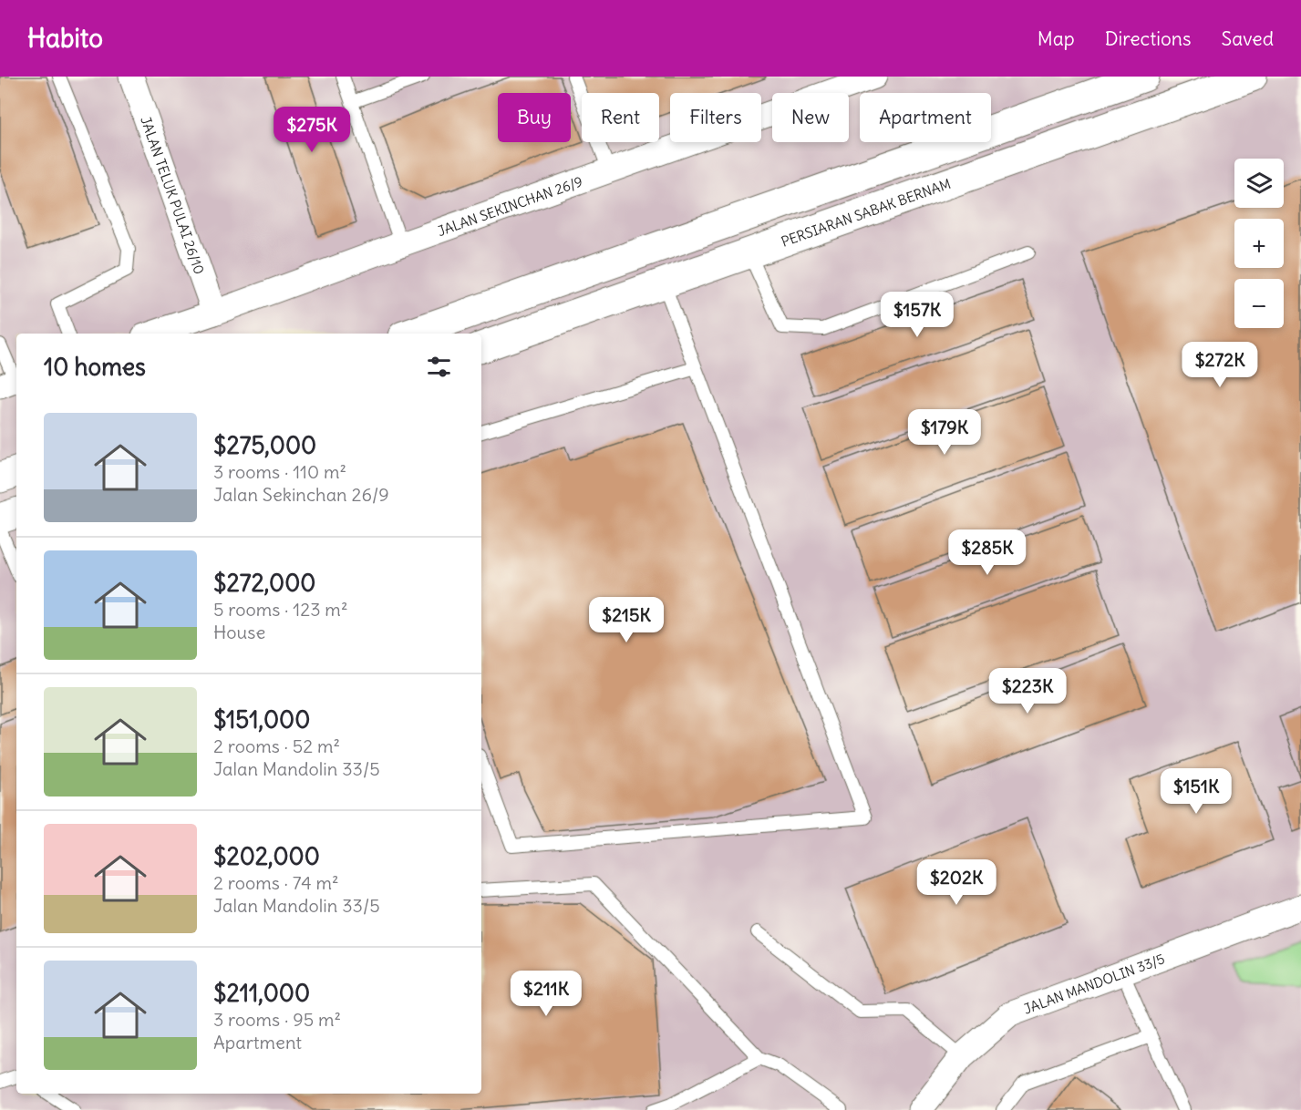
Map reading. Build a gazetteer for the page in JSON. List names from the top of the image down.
{
  "streets": {
    "street": [
      "JALAN TELUK PULAI 26/10",
      "JALAN SEKINCHAN 26/9",
      "PERSIARAN SABAK BERNAM",
      "JALAN MANDOLIN 33/5"
    ]
  },
  "crossings": [
    ["JALAN TELUK PULAI 26/10", "JALAN SEKINCHAN 26/9"]
  ],
  "page": {
    "header": "Habito",
    "nav": ["Map", "Directions", "Saved"],
    "chip": [
      "Buy",
      "Rent",
      "Filters",
      "New",
      "Apartment"
    ],
    "price": [
      "$275K",
      "$157K",
      "$272K",
      "$179K",
      "$285K",
      "$215K",
      "$223K",
      "$151K",
      "$202K",
      "$211K"
    ],
    "map_buttons": ["+", "−"],
    "heading": "10 homes",
    "list": [
      {
        "name": "$275,000",
        "note": "3 rooms · 110 m² · Jalan Sekinchan 26/9"
      },
      {
        "name": "$272,000",
        "note": "5 rooms · 123 m² · House"
      },
      {
        "name": "$151,000",
        "note": "2 rooms · 52 m² · Jalan Mandolin 33/5"
      },
      {
        "name": "$202,000",
        "note": "2 rooms · 74 m² · Jalan Mandolin 33/5"
      },
      {
        "name": "$211,000",
        "note": "3 rooms · 95 m² · Apartment"
      }
    ]
  }
}
